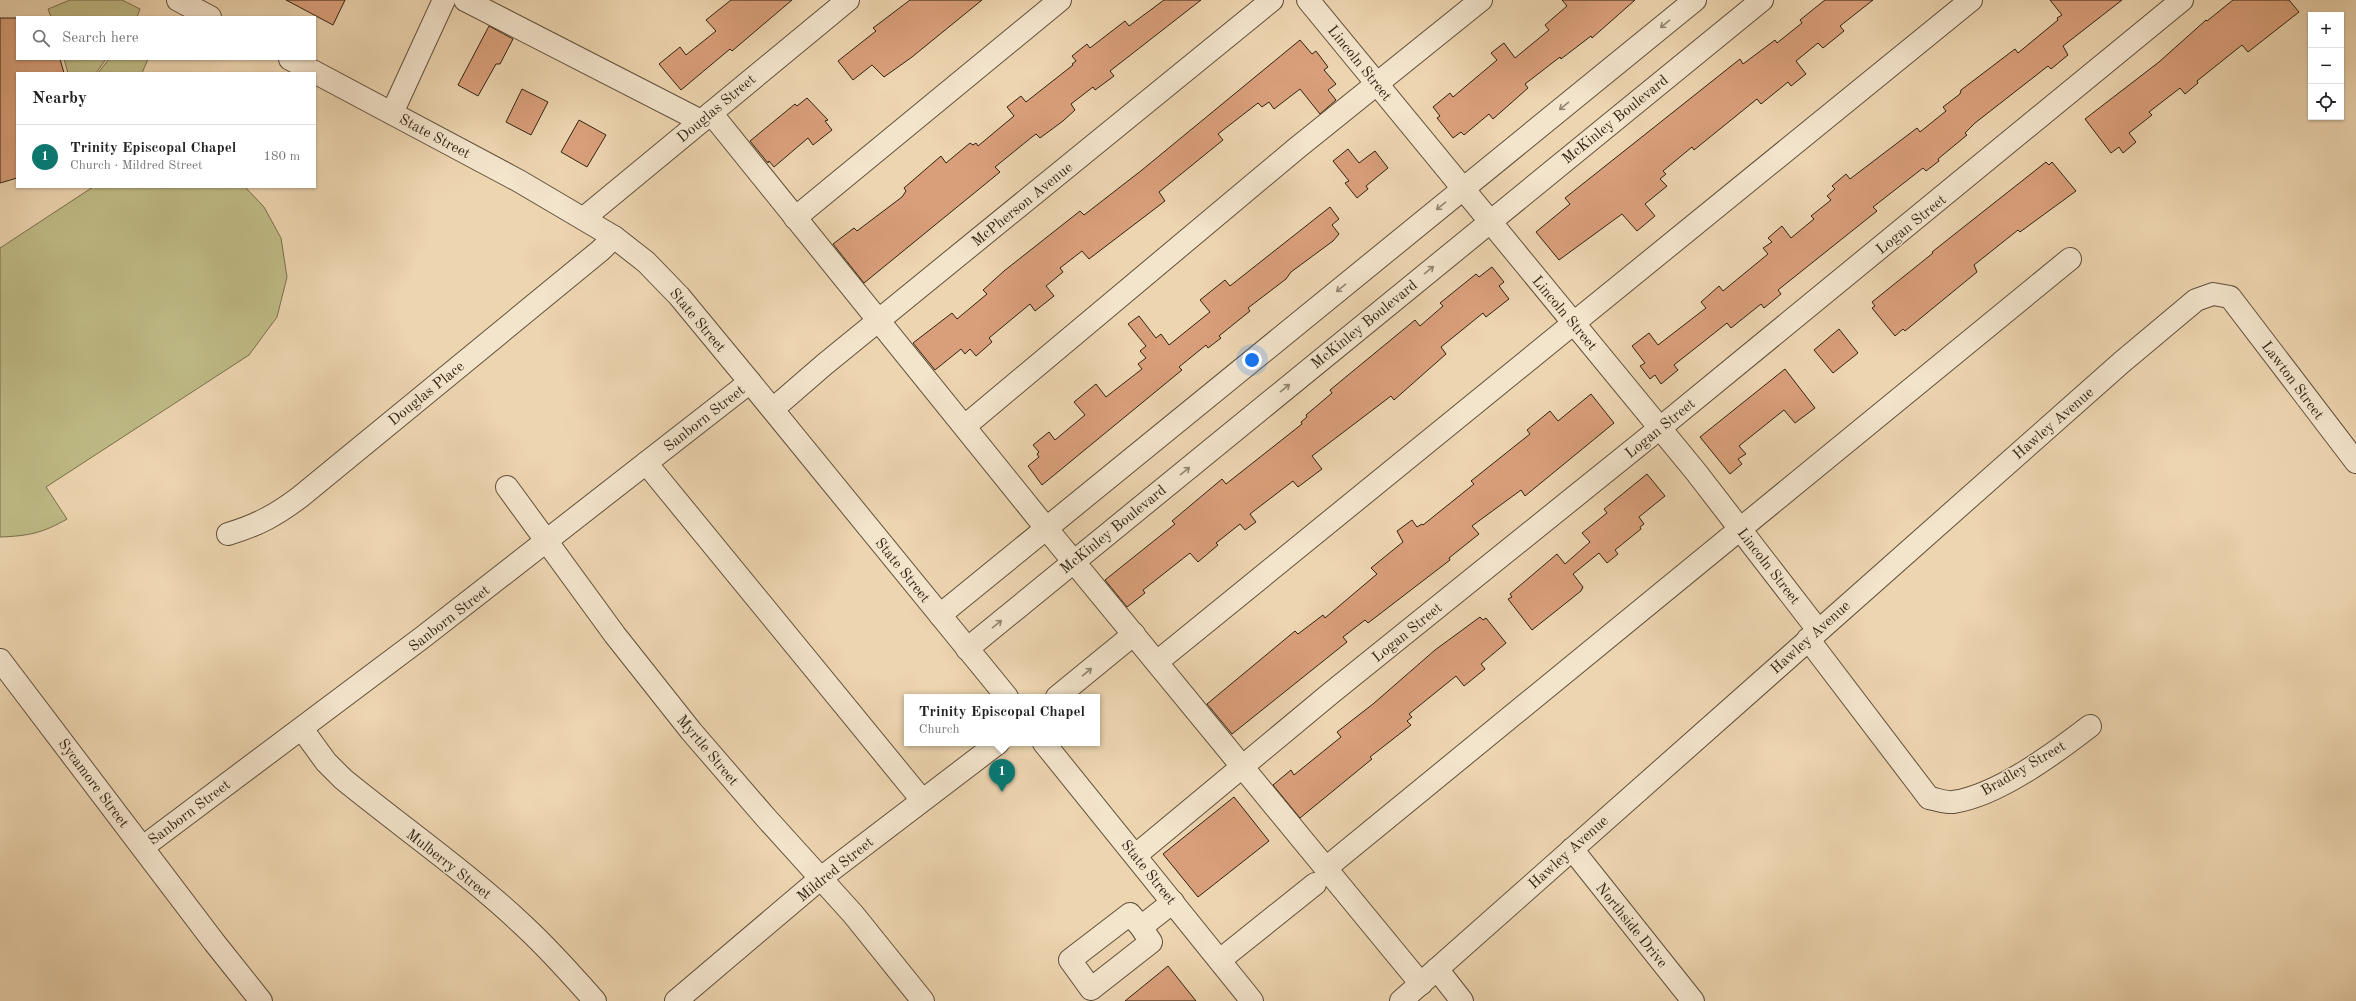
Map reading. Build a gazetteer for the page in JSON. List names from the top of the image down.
{
  "streets": {
    "street": [
      "Lincoln Street",
      "Douglas Street",
      "McKinley Boulevard",
      "State Street",
      "McPherson Avenue",
      "Logan Street",
      "Lawton Street",
      "Douglas Place",
      "Sanborn Street",
      "Hawley Avenue",
      "Myrtle Street",
      "Bradley Street",
      "Sycamore Street",
      "Mulberry Street",
      "Mildred Street",
      "Northside Drive"
    ]
  },
  "crossings": [
    ["Lincoln Street", "McKinley Boulevard"],
    ["Lincoln Street", "Logan Street"],
    ["Lincoln Street", "Hawley Avenue"],
    ["Lincoln Street", "Bradley Street"],
    ["Douglas Street", "State Street"],
    ["McKinley Boulevard", "State Street"],
    ["State Street", "McPherson Avenue"],
    ["State Street", "Logan Street"],
    ["State Street", "Douglas Place"],
    ["State Street", "Sanborn Street"],
    ["Lawton Street", "Hawley Avenue"],
    ["Sanborn Street", "Myrtle Street"],
    ["Sanborn Street", "Sycamore Street"],
    ["Sanborn Street", "Mulberry Street"],
    ["Hawley Avenue", "Northside Drive"],
    ["Myrtle Street", "Mildred Street"]
  ],
  "page": {
    "map_buttons": ["+", "−"],
    "search": "Search here",
    "heading": "Nearby",
    "list": [
      {
        "mark": "1",
        "name": "Trinity Episcopal Chapel",
        "note": "Church · Mildred Street",
        "value": "180 m"
      }
    ],
    "popup": ["Trinity Episcopal Chapel", "Church"],
    "pins": "1"
  }
}
